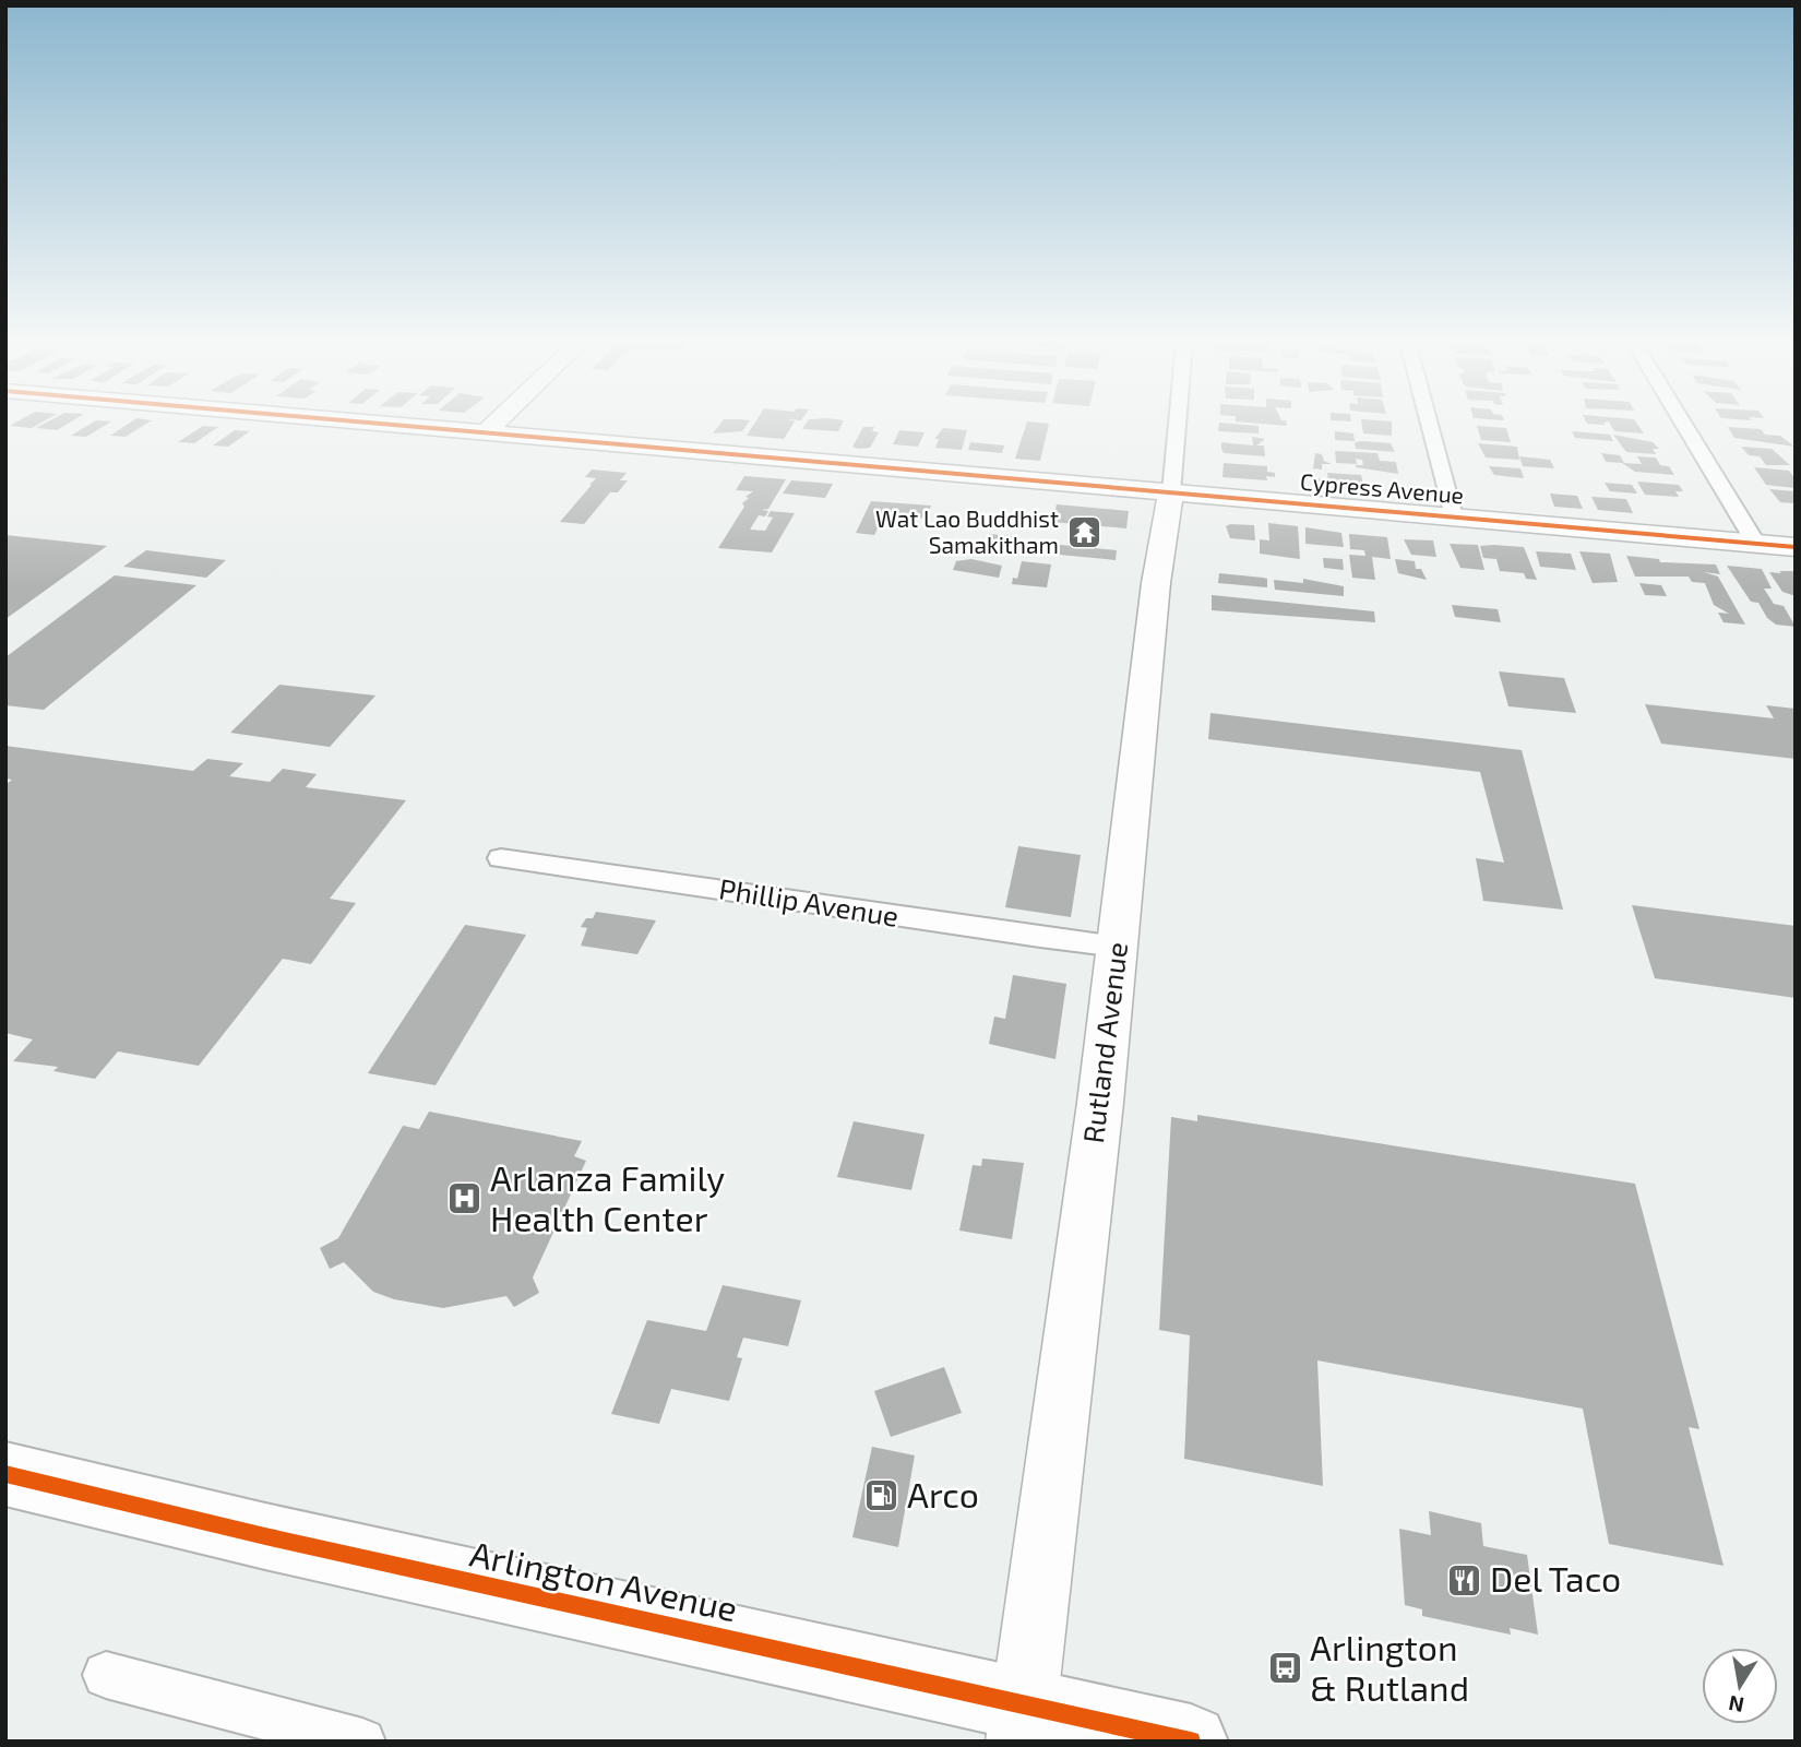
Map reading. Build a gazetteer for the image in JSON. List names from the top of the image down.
{
  "streets": {
    "main road": ["Arlington Avenue"],
    "street": ["Cypress Avenue", "Phillip Avenue", "Rutland Avenue"]
  },
  "crossings": [
    ["Cypress Avenue", "Rutland Avenue"],
    ["Phillip Avenue", "Rutland Avenue"],
    ["Rutland Avenue", "Arlington Avenue"]
  ],
  "places": {
    "temple": ["Wat Lao Buddhist Samakitham"],
    "hospital": ["Arlanza Family Health Center"],
    "fuel station": ["Arco"],
    "restaurant": ["Del Taco"],
    "bus stop": ["Arlington & Rutland"]
  },
  "north": "bottom"
}
